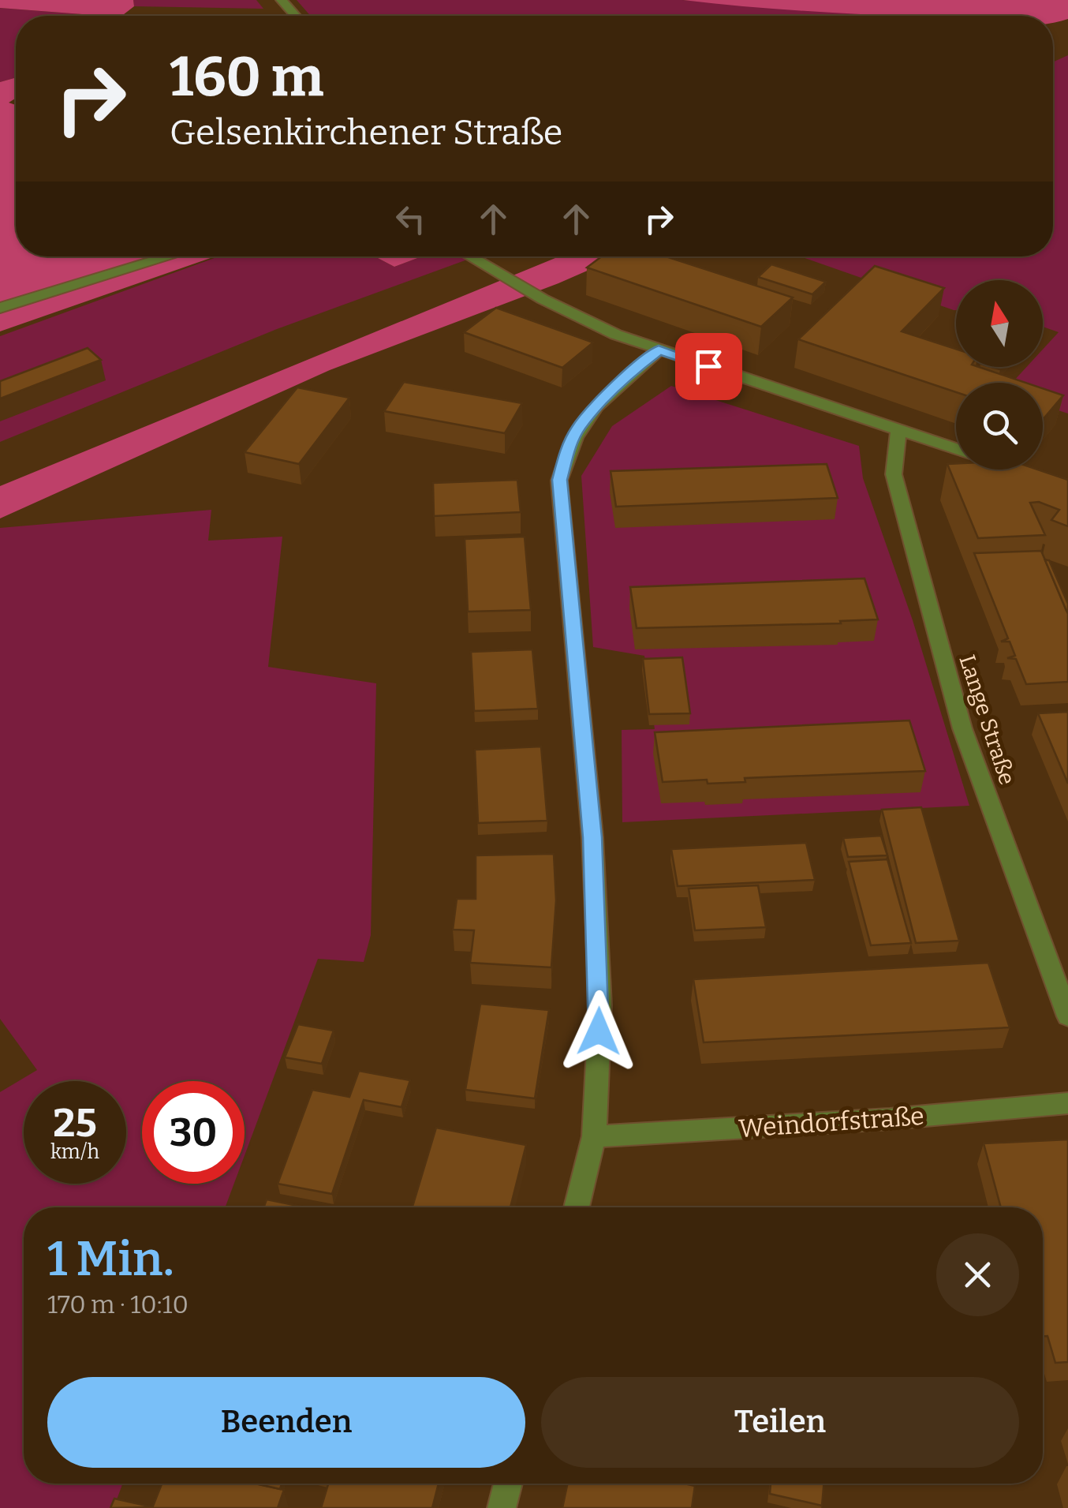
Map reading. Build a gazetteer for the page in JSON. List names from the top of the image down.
{
  "streets": {
    "street": ["Lange Straße", "Weindorfstraße"]
  },
  "north": "top",
  "page": {
    "turn": ["160 m", "Gelsenkirchener Straße"],
    "speed": "25 km/h",
    "limit": "30",
    "heading": ["1 Min.", "170 m · 10:10"],
    "buttons": ["Beenden", "Teilen"]
  }
}
